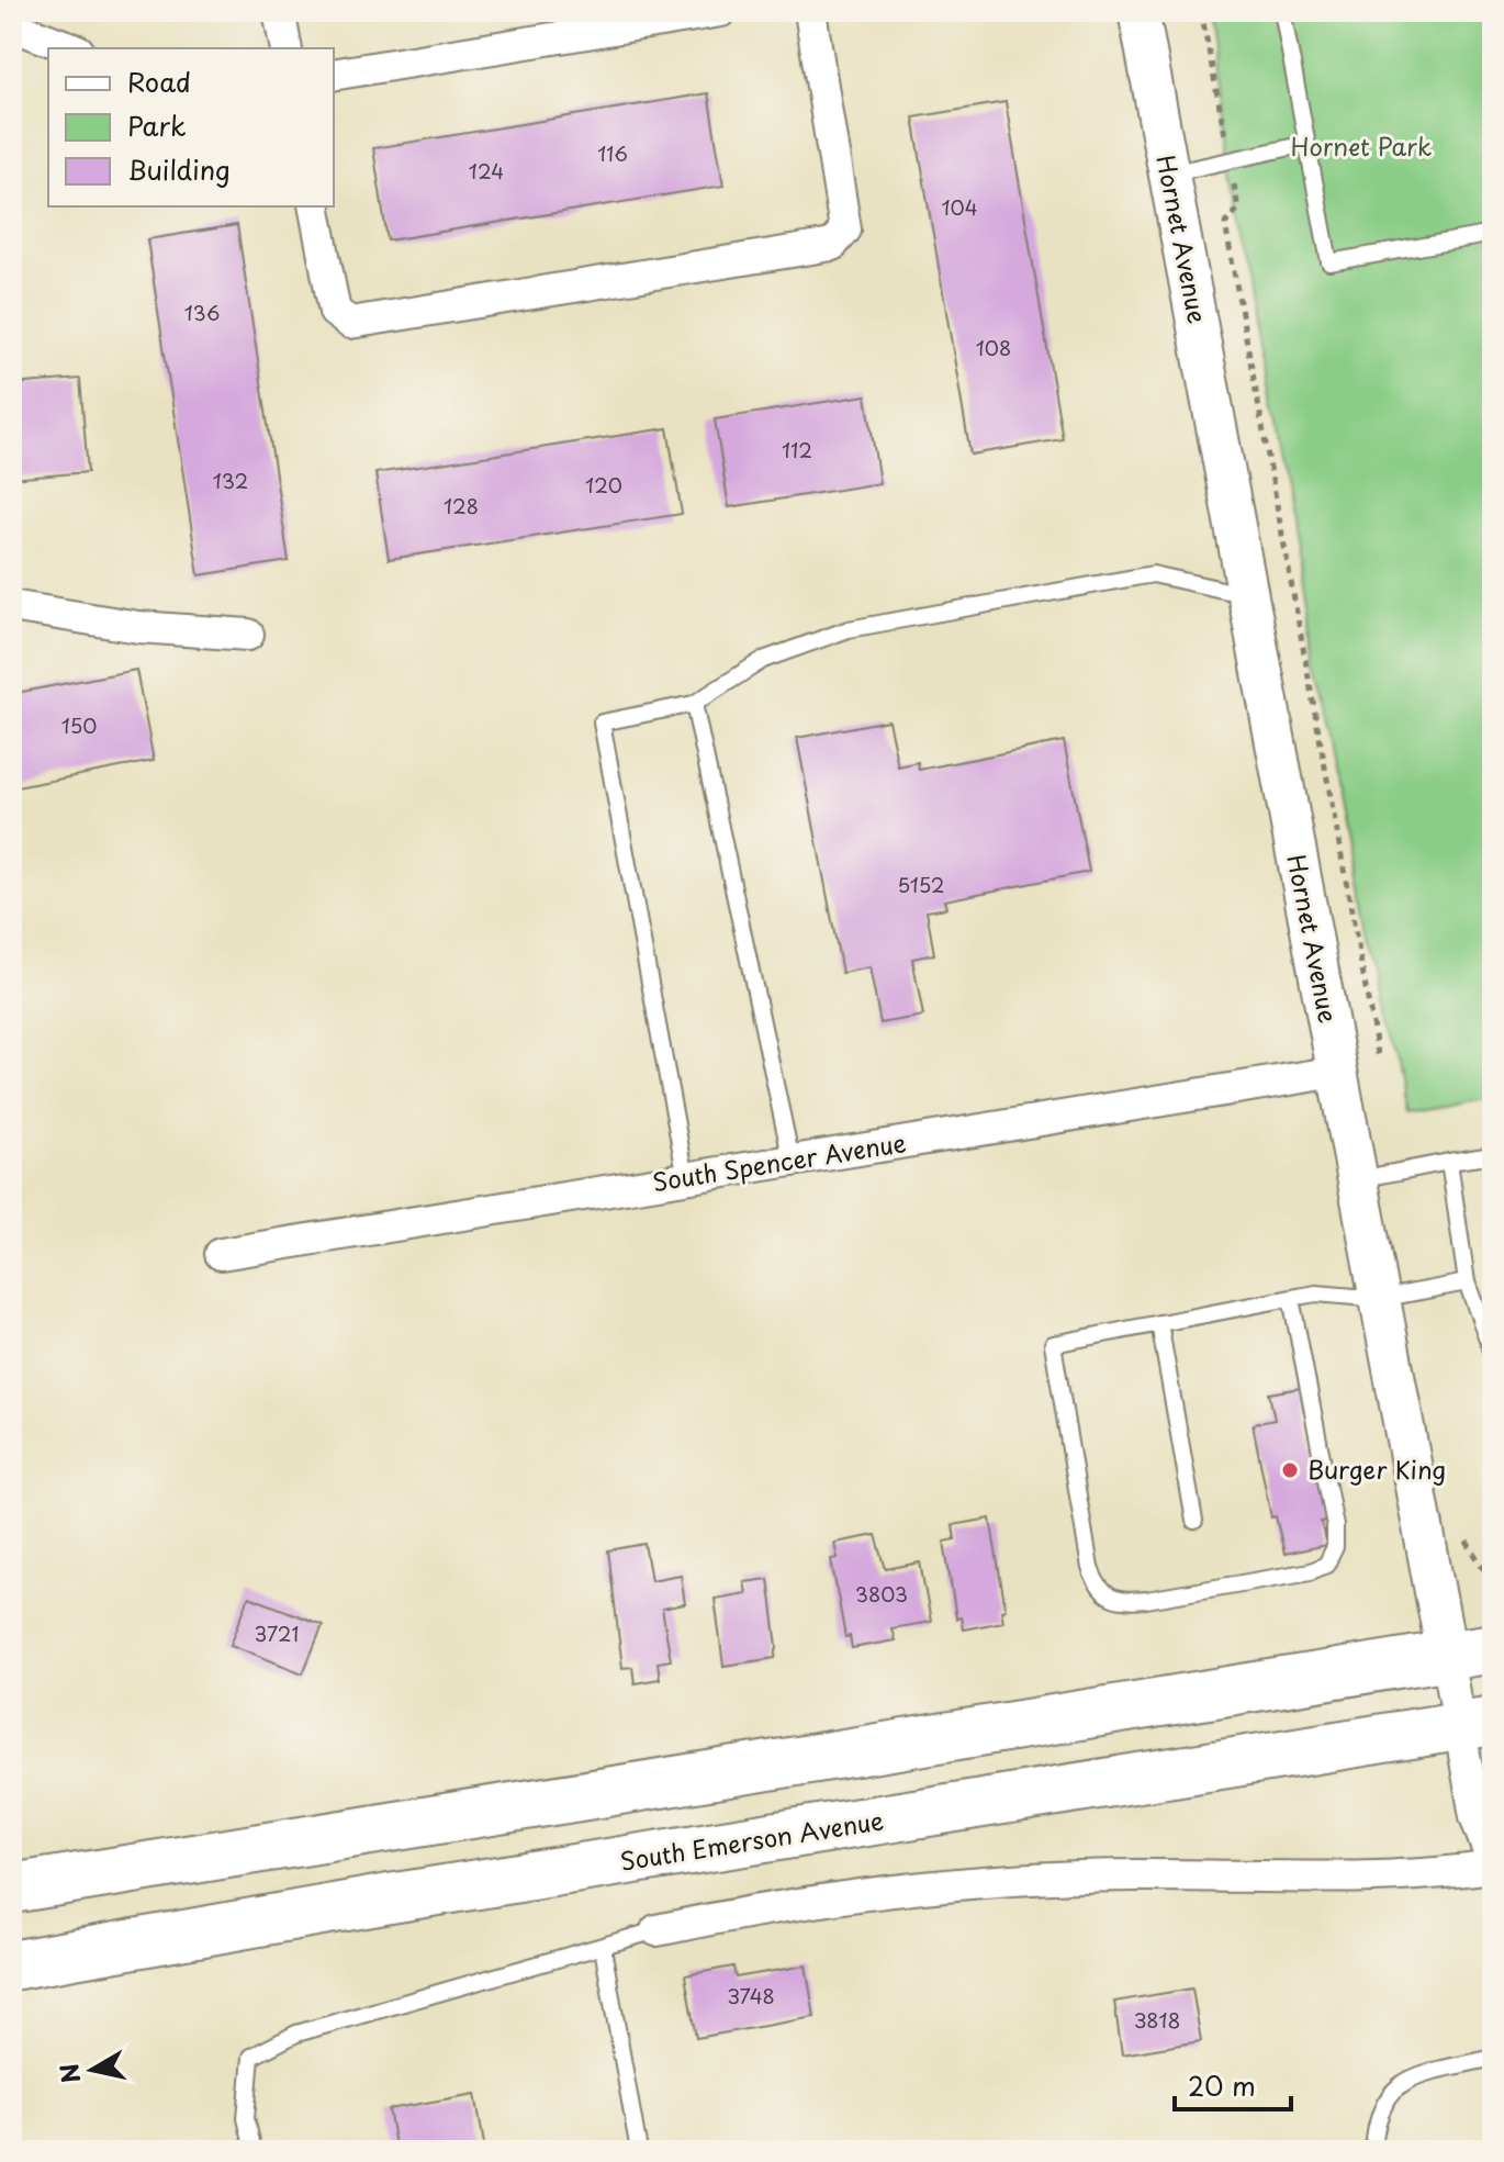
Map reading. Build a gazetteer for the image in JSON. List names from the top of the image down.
{
  "streets": {
    "main road": ["South Emerson Avenue"],
    "street": ["Hornet Avenue", "South Spencer Avenue"]
  },
  "crossings": [
    ["Hornet Avenue", "South Spencer Avenue"],
    ["Hornet Avenue", "South Emerson Avenue"]
  ],
  "parks": ["Hornet Park"],
  "places": ["Burger King"],
  "house_numbers": [
    "116",
    "124",
    "104",
    "136",
    "108",
    "112",
    "132",
    "120",
    "128",
    "150",
    "5152",
    "3803",
    "3721",
    "3748",
    "3818"
  ],
  "legend": ["Road", "Park", "Building"],
  "scale_bar": "20 m",
  "north": "left"
}
